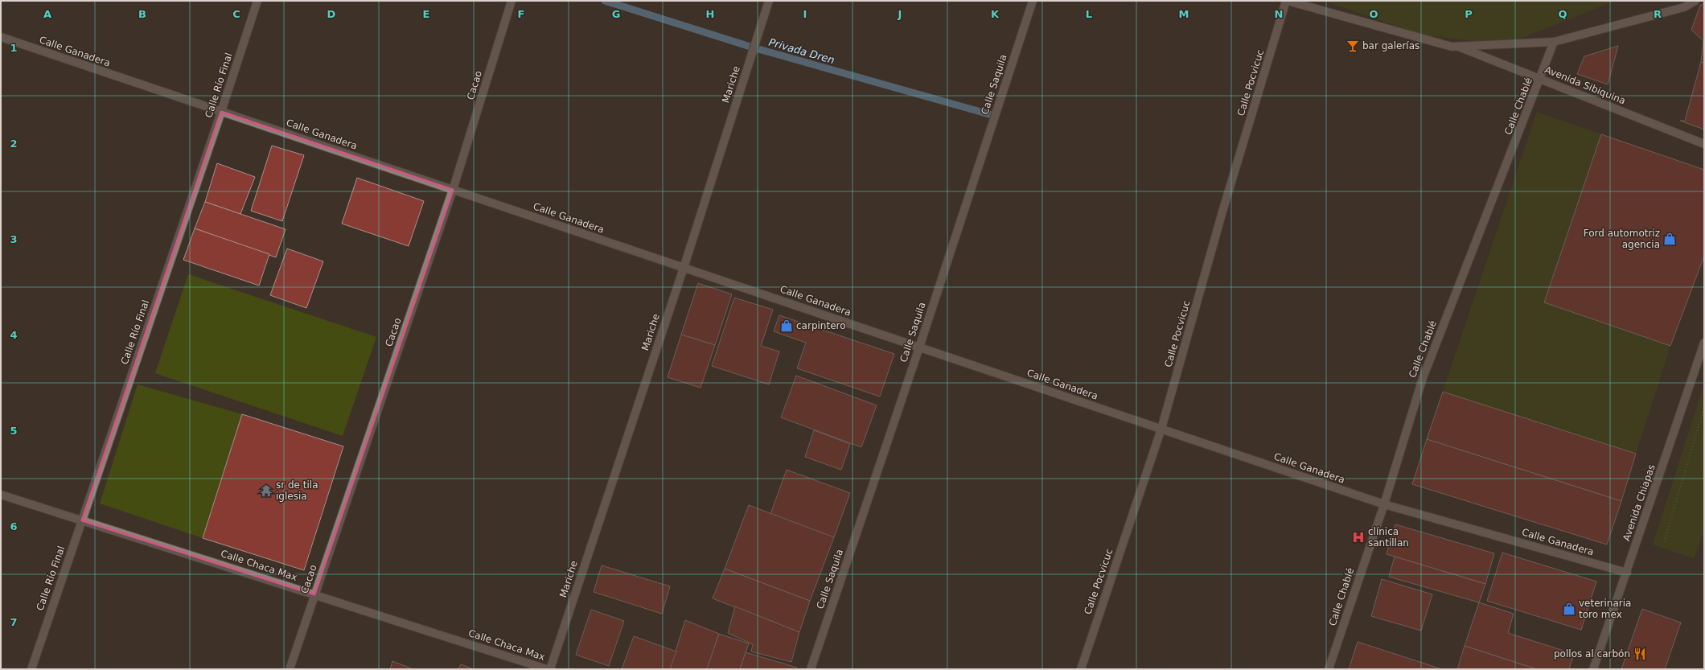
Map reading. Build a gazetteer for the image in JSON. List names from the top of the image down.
{
  "streets": {
    "street": [
      "Calle Ganadera",
      "Calle Pocvicuc",
      "Mariche",
      "Calle Saquila",
      "Calle Río Final",
      "Cacao",
      "Avenida Sibiquina",
      "Calle Chablé",
      "Avenida Chiapas",
      "Calle Chaca Max"
    ]
  },
  "crossings": [
    ["Calle Ganadera", "Calle Pocvicuc"],
    ["Calle Ganadera", "Mariche"],
    ["Calle Ganadera", "Calle Saquila"],
    ["Calle Ganadera", "Calle Río Final"],
    ["Calle Ganadera", "Cacao"],
    ["Calle Ganadera", "Calle Chablé"],
    ["Calle Ganadera", "Avenida Chiapas"],
    ["Calle Pocvicuc", "Avenida Sibiquina"],
    ["Calle Río Final", "Calle Chaca Max"],
    ["Cacao", "Calle Chaca Max"],
    ["Avenida Sibiquina", "Calle Chablé"]
  ],
  "water": ["Privada Dren"],
  "places": {
    "bar": ["bar galerías"],
    "shop": ["Ford automotriz agencia", "carpintero", "veterinaria toro mex"],
    "temple": ["sr de tila iglesia"],
    "hospital": ["clínica santillan"],
    "restaurant": ["pollos al carbón"]
  },
  "grid": {
    "columns": [
      "A",
      "B",
      "C",
      "D",
      "E",
      "F",
      "G",
      "H",
      "I",
      "J",
      "K",
      "L",
      "M",
      "N",
      "O",
      "P",
      "Q",
      "R"
    ],
    "rows": [
      "1",
      "2",
      "3",
      "4",
      "5",
      "6",
      "7"
    ]
  }
}
